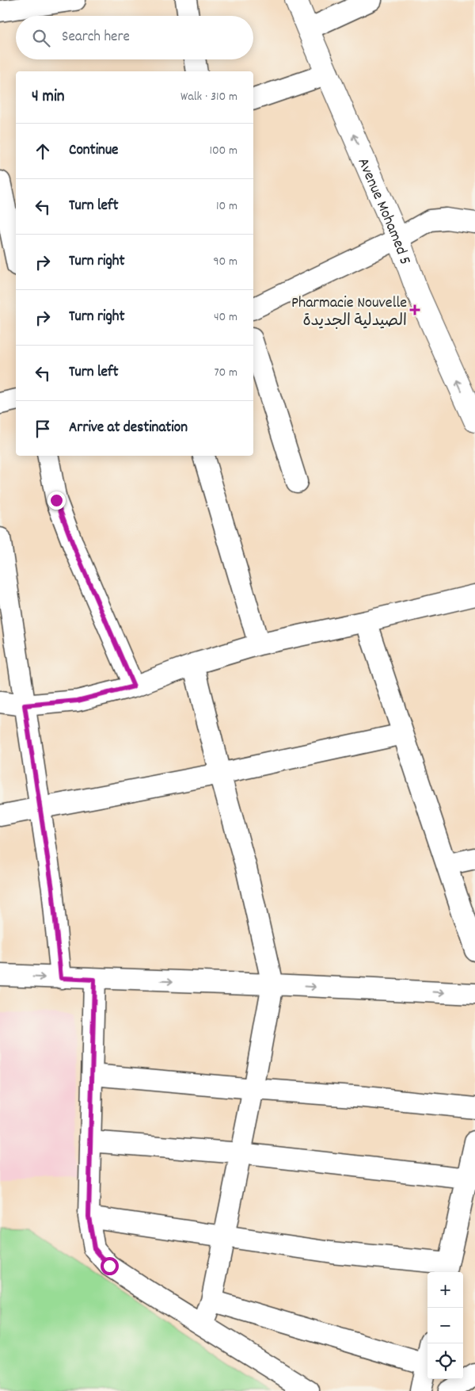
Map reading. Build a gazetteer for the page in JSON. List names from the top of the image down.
{
  "streets": {
    "main road": ["Avenue Mohamed 5"]
  },
  "one_way": ["Avenue Mohamed 5"],
  "places": {
    "health": ["Pharmacie Nouvelle الصيدلية الجديدة"]
  },
  "page": {
    "search": "Search here",
    "heading": ["4 min", "Walk · 310 m"],
    "list": [
      ["Continue", "100 m"],
      ["Turn left", "10 m"],
      ["Turn right", "90 m"],
      ["Turn right", "40 m"],
      ["Turn left", "70 m"],
      "Arrive at destination"
    ],
    "map_buttons": ["+", "−"]
  }
}
